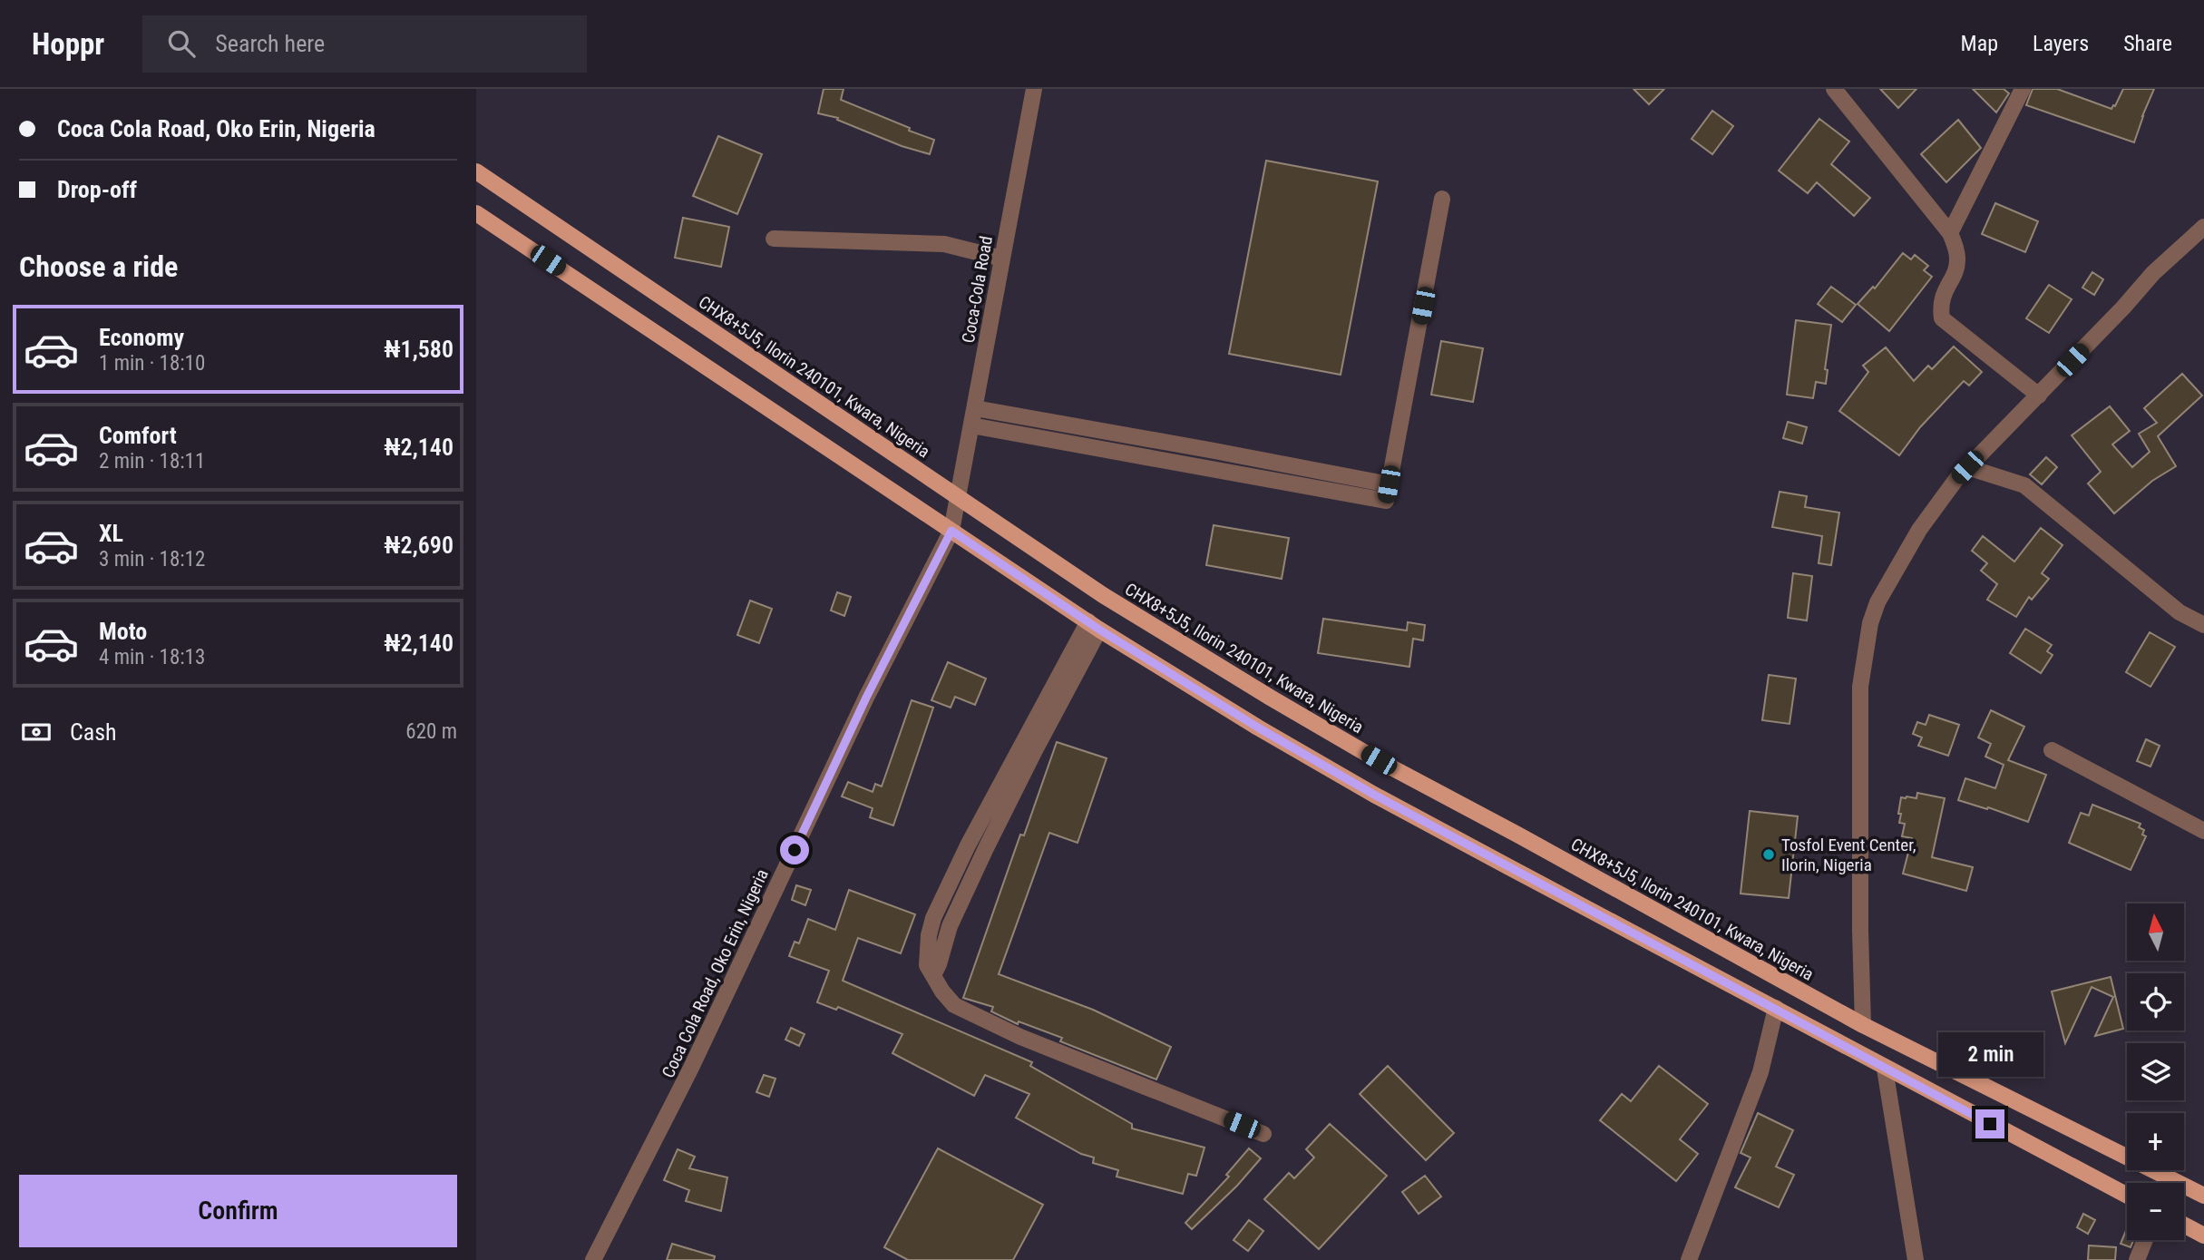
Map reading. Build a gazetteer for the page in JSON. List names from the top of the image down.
{
  "streets": {
    "main road": ["CHX8+5J5, Ilorin 240101, Kwara, Nigeria"],
    "street": ["Coca-Cola Road", "Coca Cola Road, Oko Erin, Nigeria"]
  },
  "crossings": [
    ["Coca-Cola Road", "CHX8+5J5, Ilorin 240101, Kwara, Nigeria"],
    ["Coca-Cola Road", "Coca Cola Road, Oko Erin, Nigeria"],
    ["CHX8+5J5, Ilorin 240101, Kwara, Nigeria", "Coca Cola Road, Oko Erin, Nigeria"]
  ],
  "places": ["Tosfol Event Center, Ilorin, Nigeria"],
  "north": "top",
  "page": {
    "header": "Hoppr",
    "search": "Search here",
    "nav": ["Map", "Layers", "Share"],
    "banner": ["Coca Cola Road, Oko Erin, Nigeria", "Drop-off"],
    "heading": "Choose a ride",
    "list": [
      {
        "name": "Economy",
        "note": "1 min · 18:10",
        "value": "₦1,580"
      },
      {
        "name": "Comfort",
        "note": "2 min · 18:11",
        "value": "₦2,140"
      },
      {
        "name": "XL",
        "note": "3 min · 18:12",
        "value": "₦2,690"
      },
      {
        "name": "Moto",
        "note": "4 min · 18:13",
        "value": "₦2,140"
      }
    ],
    "pay": ["Cash", "620 m"],
    "map_buttons": ["+", "−"],
    "bubble": "2 min",
    "buttons": "Confirm"
  }
}
